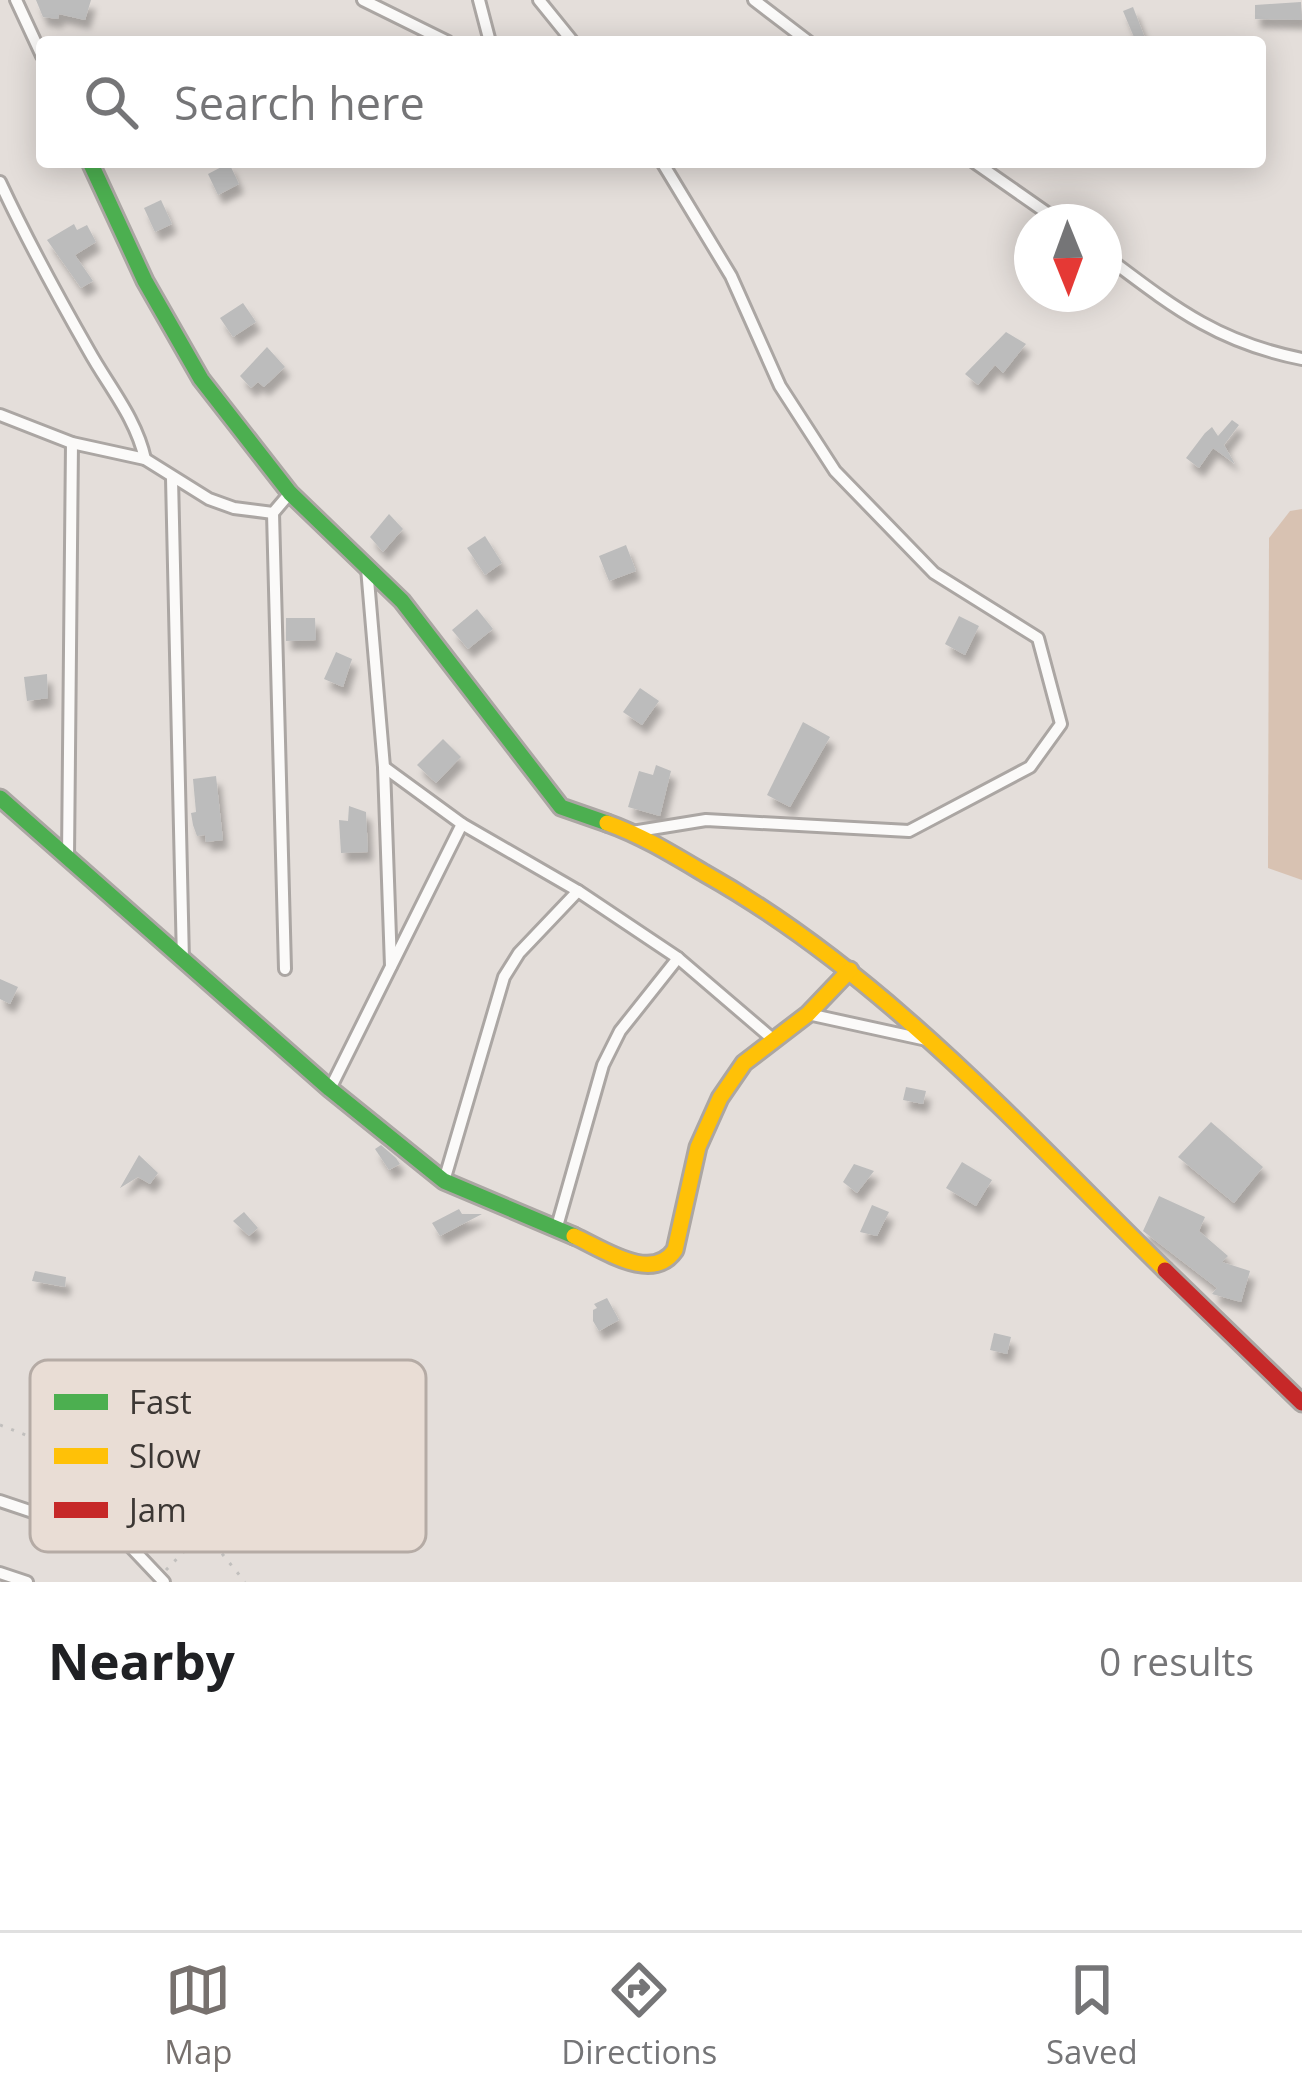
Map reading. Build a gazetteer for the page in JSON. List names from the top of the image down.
{
  "legend": ["Fast", "Slow", "Jam"],
  "north": "bottom",
  "page": {
    "search": "Search here",
    "heading": ["Nearby", "0 results"],
    "nav": ["Map", "Directions", "Saved"]
  }
}
